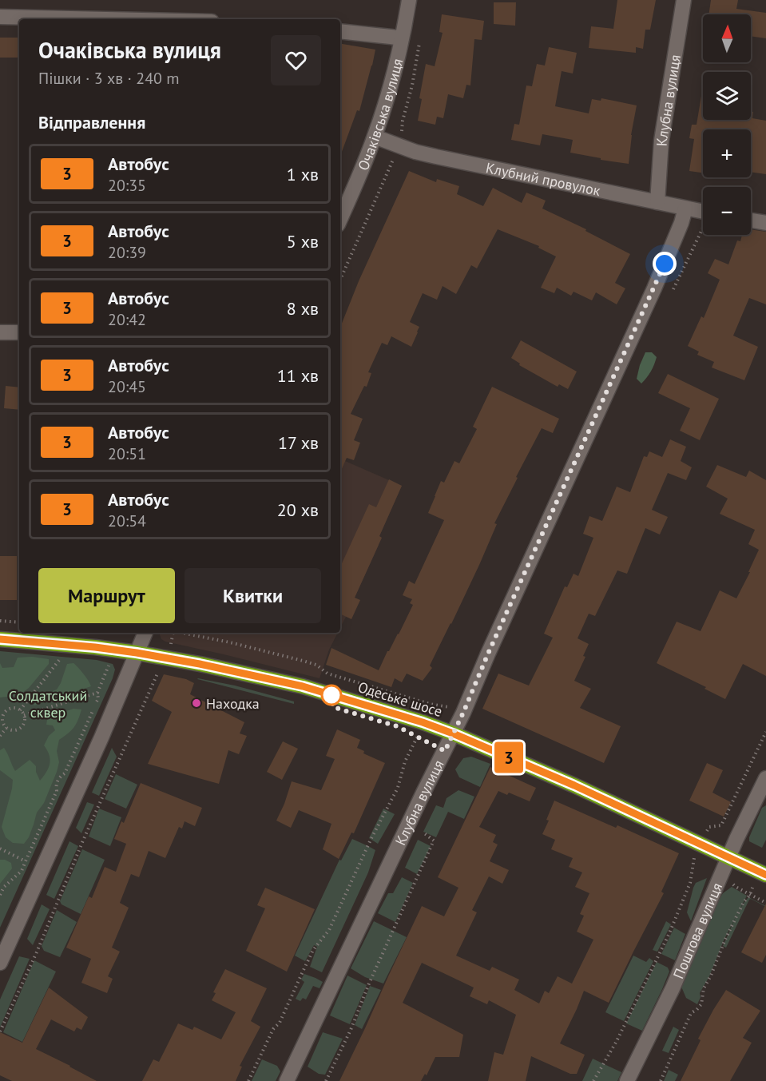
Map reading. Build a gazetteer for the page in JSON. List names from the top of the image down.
{
  "streets": {
    "highway": ["Одеське шосе"],
    "street": [
      "Клубна вулиця",
      "Очаківська вулиця",
      "Клубний провулок",
      "Поштова вулиця"
    ]
  },
  "crossings": [
    ["Клубна вулиця", "Клубний провулок"],
    ["Клубна вулиця", "Одеське шосе"],
    ["Очаківська вулиця", "Клубний провулок"],
    ["Одеське шосе", "Поштова вулиця"]
  ],
  "parks": ["Солдатський сквер"],
  "places": ["Находка"],
  "lines": ["bus line 3"],
  "north": "top",
  "page": {
    "on_map": "3",
    "map_buttons": ["+", "−"],
    "heading": [
      ["Очаківська вулиця", "Пішки · 3 хв · 240 m"],
      "Відправлення"
    ],
    "list": [
      {
        "mark": "3",
        "name": "Автобус",
        "note": "20:35",
        "value": "1 хв"
      },
      {
        "mark": "3",
        "name": "Автобус",
        "note": "20:39",
        "value": "5 хв"
      },
      {
        "mark": "3",
        "name": "Автобус",
        "note": "20:42",
        "value": "8 хв"
      },
      {
        "mark": "3",
        "name": "Автобус",
        "note": "20:45",
        "value": "11 хв"
      },
      {
        "mark": "3",
        "name": "Автобус",
        "note": "20:51",
        "value": "17 хв"
      },
      {
        "mark": "3",
        "name": "Автобус",
        "note": "20:54",
        "value": "20 хв"
      }
    ],
    "buttons": ["Маршрут", "Квитки"]
  }
}
